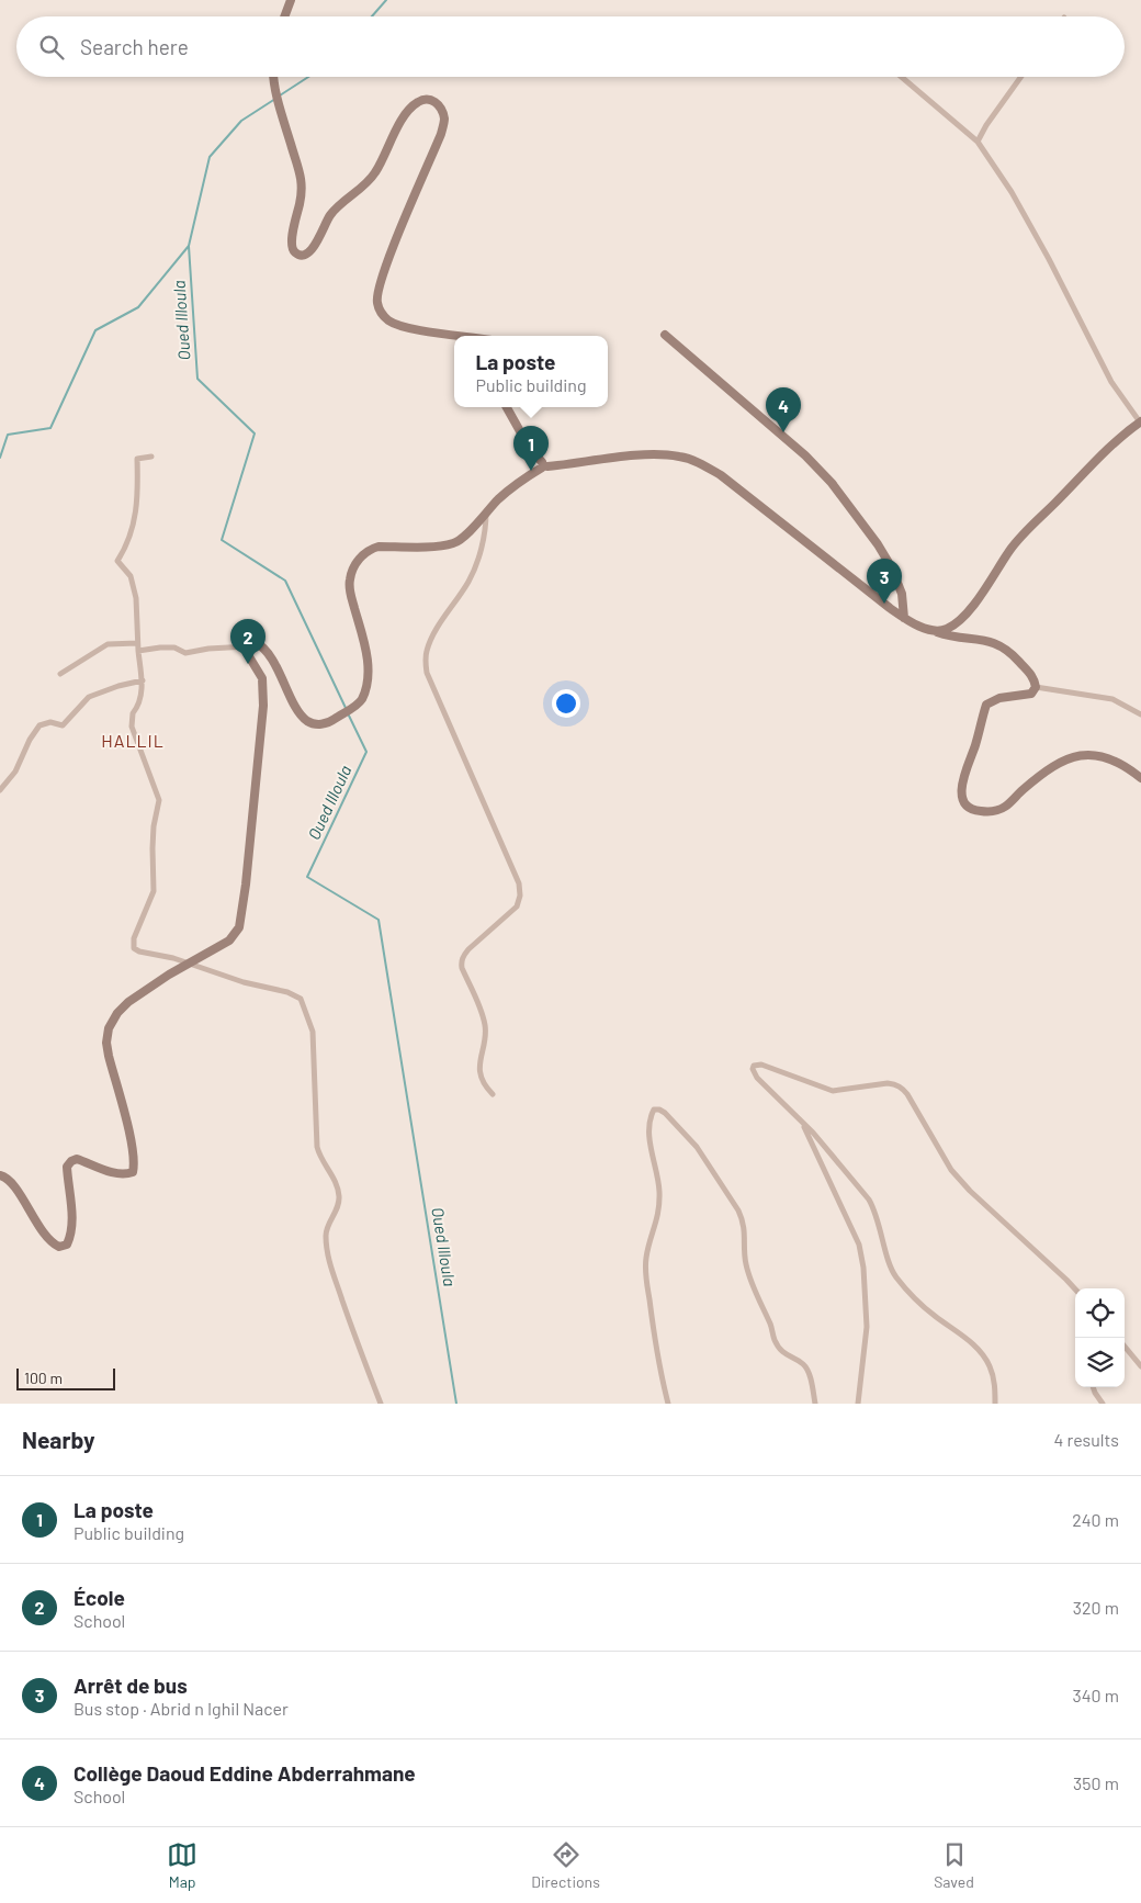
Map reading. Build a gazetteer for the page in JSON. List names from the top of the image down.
{
  "districts": ["HALLIL"],
  "water": ["Oued Illoula"],
  "scale_bar": "100 m",
  "page": {
    "search": "Search here",
    "popup": ["La poste", "Public building"],
    "pins": [
      "4",
      "1",
      "3",
      "2"
    ],
    "scale": "100 m",
    "heading": ["Nearby", "4 results"],
    "list": [
      {
        "mark": "1",
        "name": "La poste",
        "note": "Public building",
        "value": "240 m"
      },
      {
        "mark": "2",
        "name": "École",
        "note": "School",
        "value": "320 m"
      },
      {
        "mark": "3",
        "name": "Arrêt de bus",
        "note": "Bus stop · Abrid n Ighil Nacer",
        "value": "340 m"
      },
      {
        "mark": "4",
        "name": "Collège Daoud Eddine Abderrahmane",
        "note": "School",
        "value": "350 m"
      }
    ],
    "nav": ["Map", "Directions", "Saved"]
  }
}
